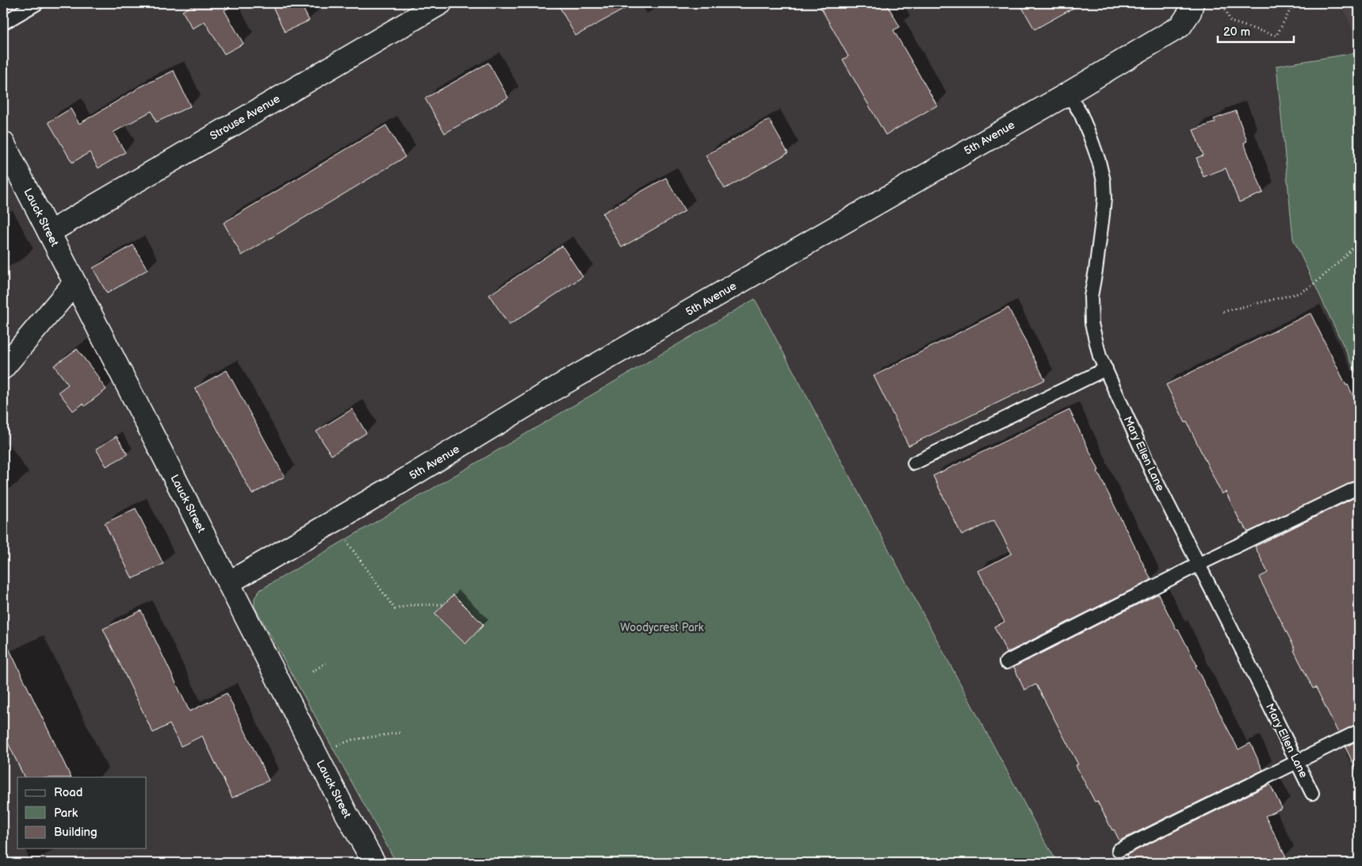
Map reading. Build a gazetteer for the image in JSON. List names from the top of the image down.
{
  "streets": {
    "street": ["Strouse Avenue", "5th Avenue", "Lauck Street"],
    "lane": ["Mary Ellen Lane"]
  },
  "crossings": [
    ["Strouse Avenue", "Lauck Street"],
    ["5th Avenue", "Lauck Street"],
    ["5th Avenue", "Mary Ellen Lane"]
  ],
  "parks": ["Woodycrest Park"],
  "legend": ["Road", "Park", "Building"],
  "scale_bar": "20 m"
}
